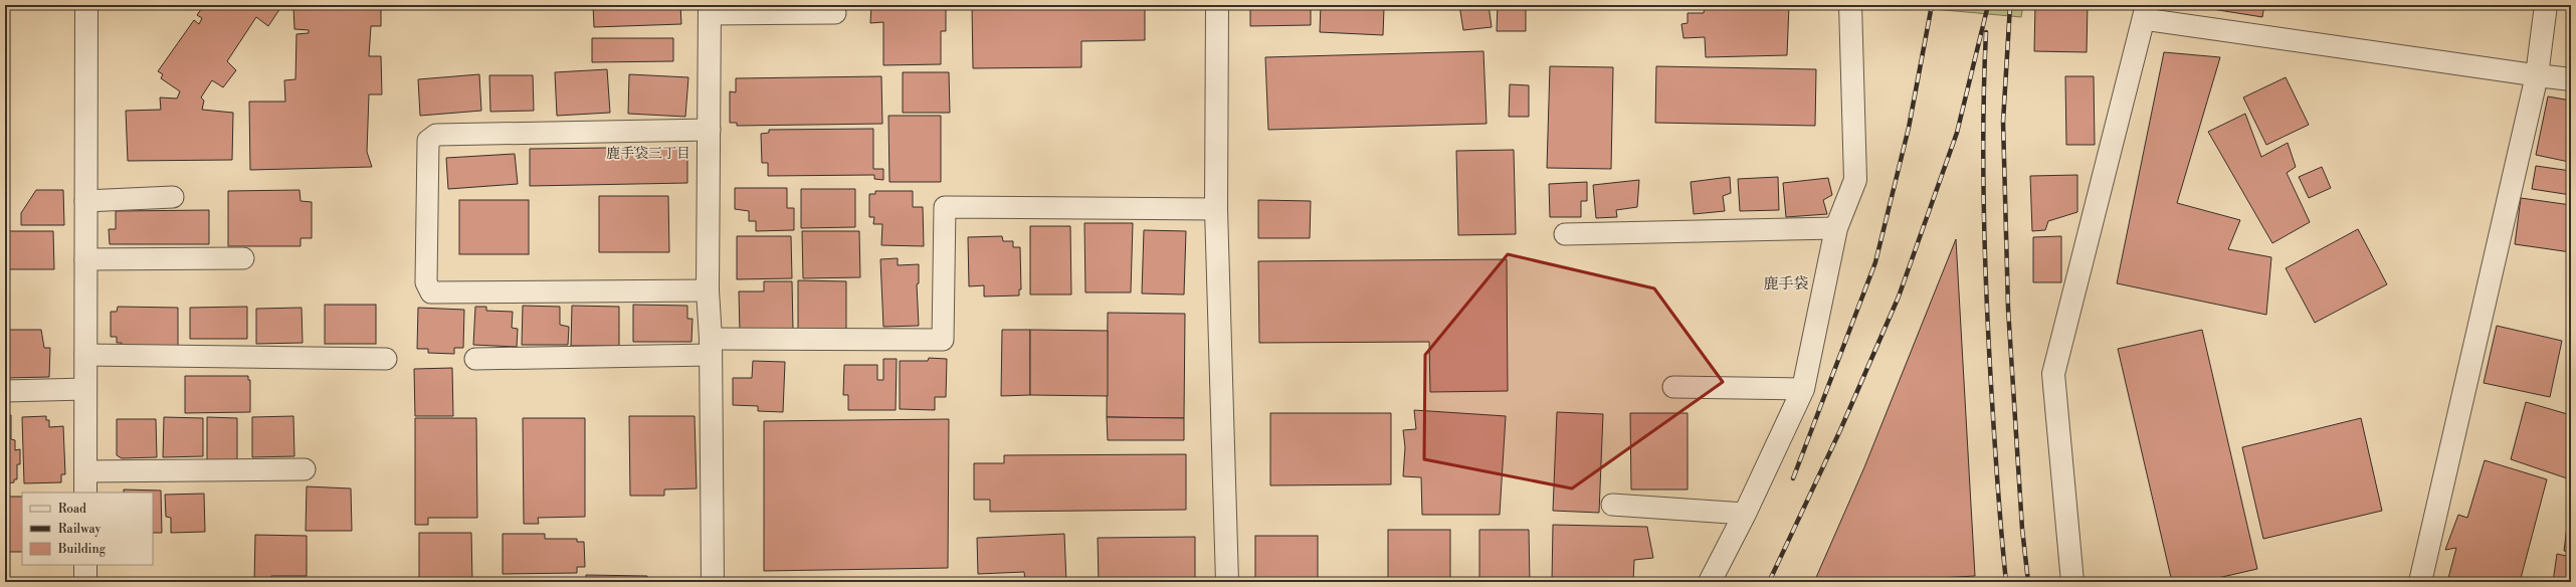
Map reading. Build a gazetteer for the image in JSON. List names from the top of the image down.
{
  "districts": ["鹿手袋三丁目", "鹿手袋"],
  "legend": ["Road", "Railway", "Building"]
}
